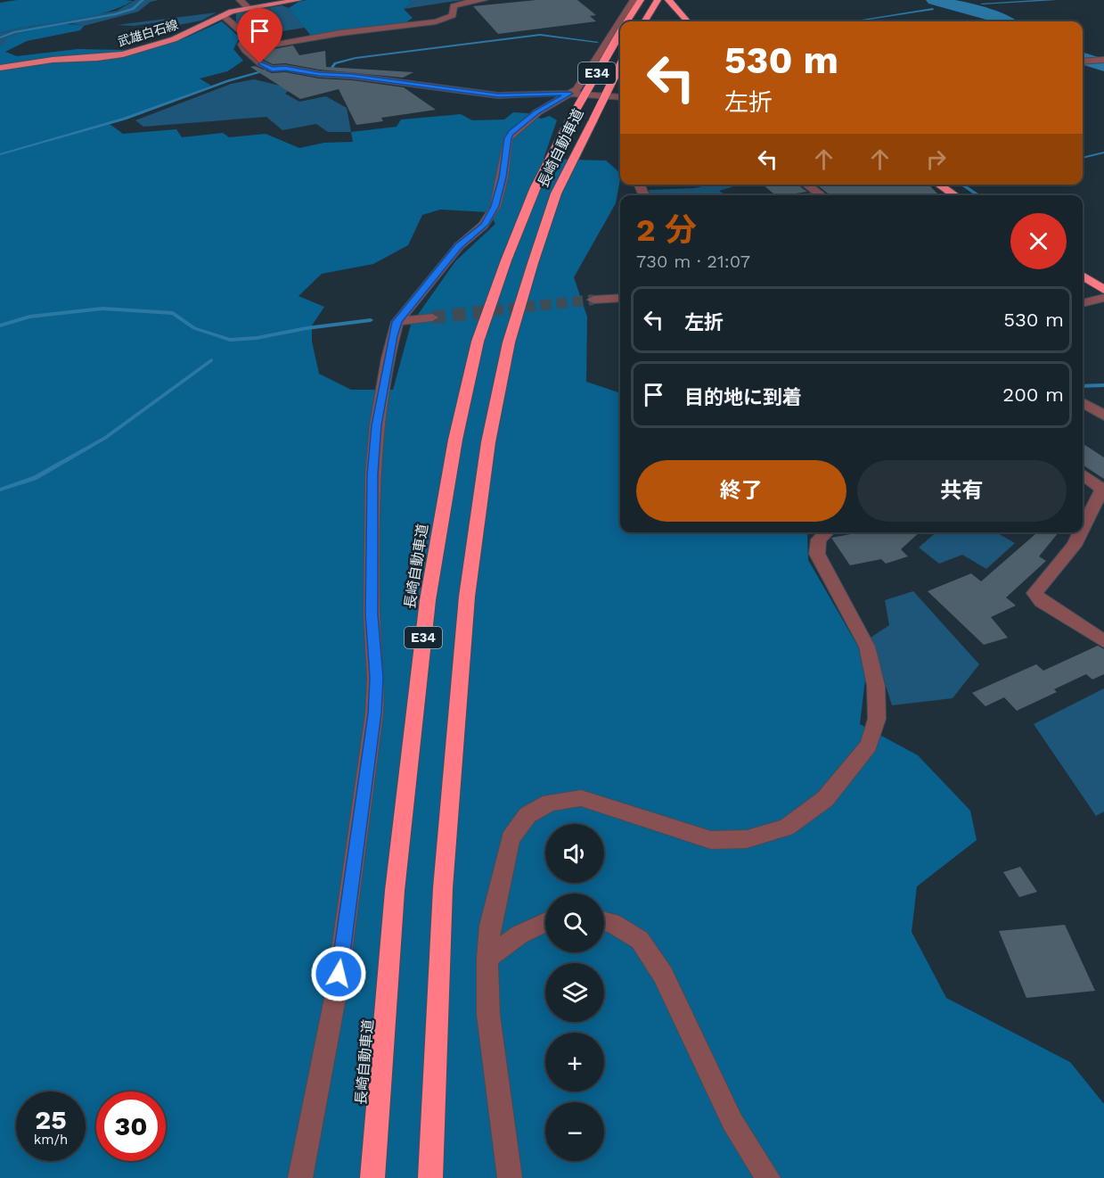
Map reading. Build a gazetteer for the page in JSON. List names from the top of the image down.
{
  "streets": {
    "highway": ["E34", "長崎自動車道"],
    "main road": ["武雄白石線"]
  },
  "page": {
    "turn": ["530 m", "左折"],
    "heading": ["2 分", "730 m · 21:07"],
    "list": [
      {
        "name": "左折",
        "value": "530 m"
      },
      {
        "name": "目的地に到着",
        "value": "200 m"
      }
    ],
    "buttons": ["終了", "共有"],
    "map_buttons": ["+", "−"],
    "speed": "25 km/h",
    "limit": "30"
  }
}
